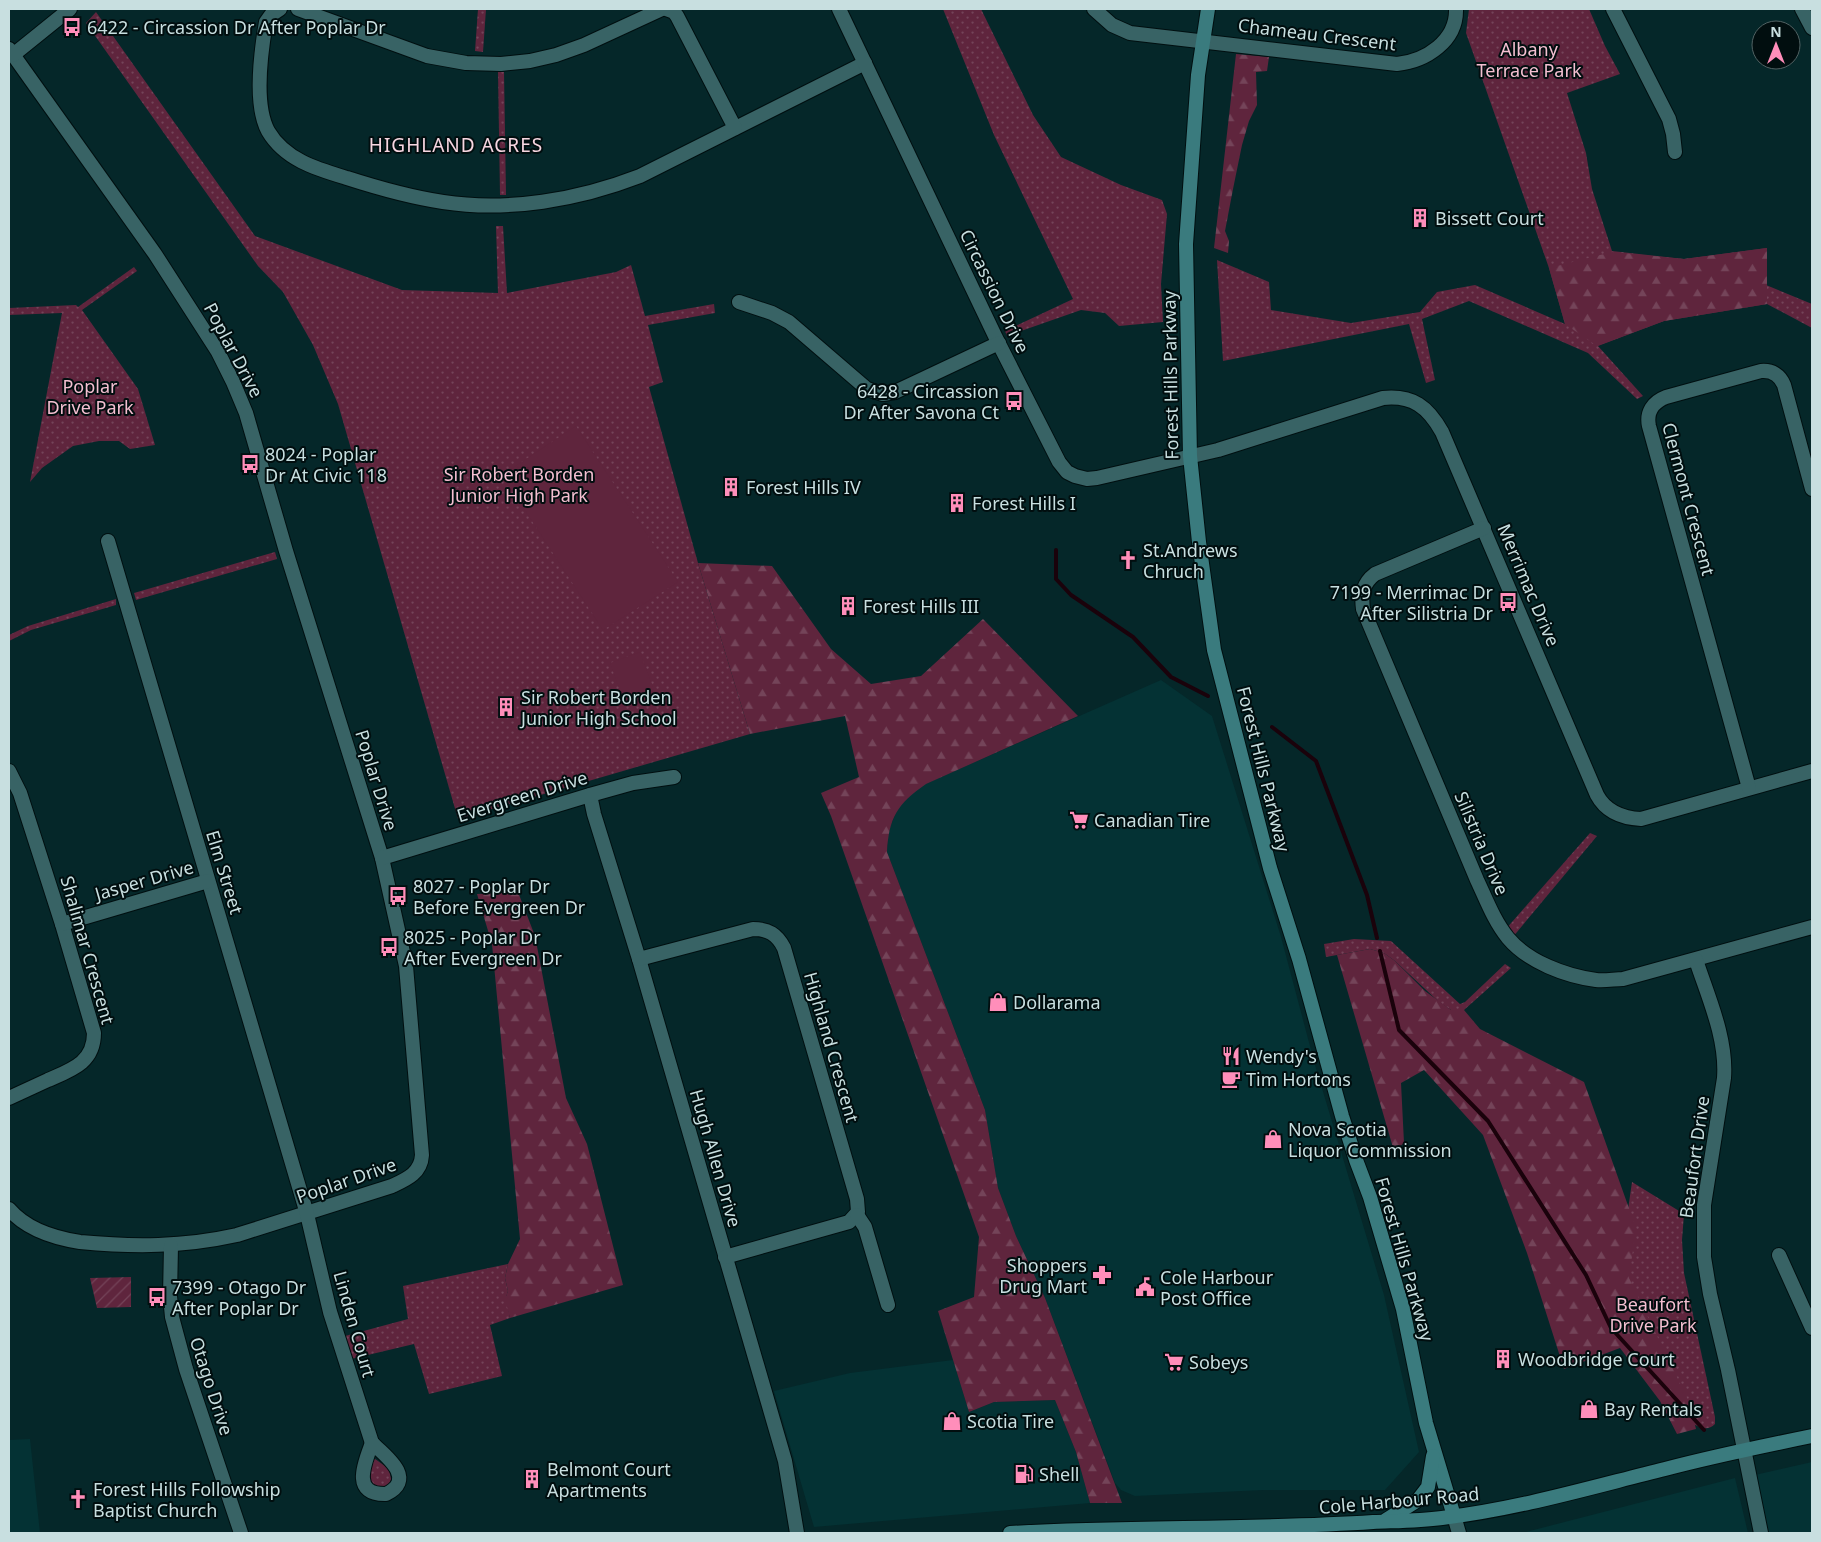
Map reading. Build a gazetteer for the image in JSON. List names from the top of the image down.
{
  "streets": {
    "main road": ["Forest Hills Parkway", "Cole Harbour Road"],
    "street": [
      "Chameau Crescent",
      "Circassion Drive",
      "Poplar Drive",
      "Clermont Crescent",
      "Merrimac Drive",
      "Evergreen Drive",
      "Silistria Drive",
      "Elm Street",
      "Jasper Drive",
      "Shalimar Crescent",
      "Highland Crescent",
      "Beaufort Drive",
      "Hugh Allen Drive",
      "Linden Court",
      "Otago Drive"
    ]
  },
  "crossings": [
    ["Chameau Crescent", "Forest Hills Parkway"],
    ["Circassion Drive", "Forest Hills Parkway"],
    ["Circassion Drive", "Merrimac Drive"],
    ["Poplar Drive", "Evergreen Drive"],
    ["Poplar Drive", "Elm Street"],
    ["Poplar Drive", "Linden Court"],
    ["Poplar Drive", "Otago Drive"],
    ["Forest Hills Parkway", "Merrimac Drive"],
    ["Forest Hills Parkway", "Cole Harbour Road"],
    ["Clermont Crescent", "Merrimac Drive"],
    ["Merrimac Drive", "Silistria Drive"],
    ["Evergreen Drive", "Hugh Allen Drive"],
    ["Silistria Drive", "Beaufort Drive"],
    ["Elm Street", "Jasper Drive"],
    ["Elm Street", "Linden Court"],
    ["Jasper Drive", "Shalimar Crescent"],
    ["Highland Crescent", "Hugh Allen Drive"],
    ["Beaufort Drive", "Cole Harbour Road"]
  ],
  "districts": ["HIGHLAND ACRES"],
  "parks": [
    "Albany Terrace Park",
    "Poplar Drive Park",
    "Sir Robert Borden Junior High Park",
    "Beaufort Drive Park"
  ],
  "places": {
    "bus stop": [
      "6422 - Circassion Dr After Poplar Dr",
      "6428 - Circassion Dr After Savona Ct",
      "8024 - Poplar Dr At Civic 118",
      "7199 - Merrimac Dr After Silistria Dr",
      "8027 - Poplar Dr Before Evergreen Dr",
      "8025 - Poplar Dr After Evergreen Dr",
      "7399 - Otago Dr After Poplar Dr"
    ],
    "building": [
      "Bissett Court",
      "Forest Hills IV",
      "Forest Hills I",
      "Forest Hills III",
      "Sir Robert Borden Junior High School",
      "Woodbridge Court",
      "Belmont Court Apartments"
    ],
    "church": ["St.Andrews Chruch", "Forest Hills Followship Baptist Church"],
    "supermarket": ["Canadian Tire", "Sobeys"],
    "shop": [
      "Dollarama",
      "Nova Scotia Liquor Commission",
      "Bay Rentals",
      "Scotia Tire"
    ],
    "restaurant": ["Wendy's"],
    "cafe": ["Tim Hortons"],
    "pharmacy": ["Shoppers Drug Mart"],
    "public building": ["Cole Harbour Post Office"],
    "fuel station": ["Shell"]
  },
  "north": "top"
}
